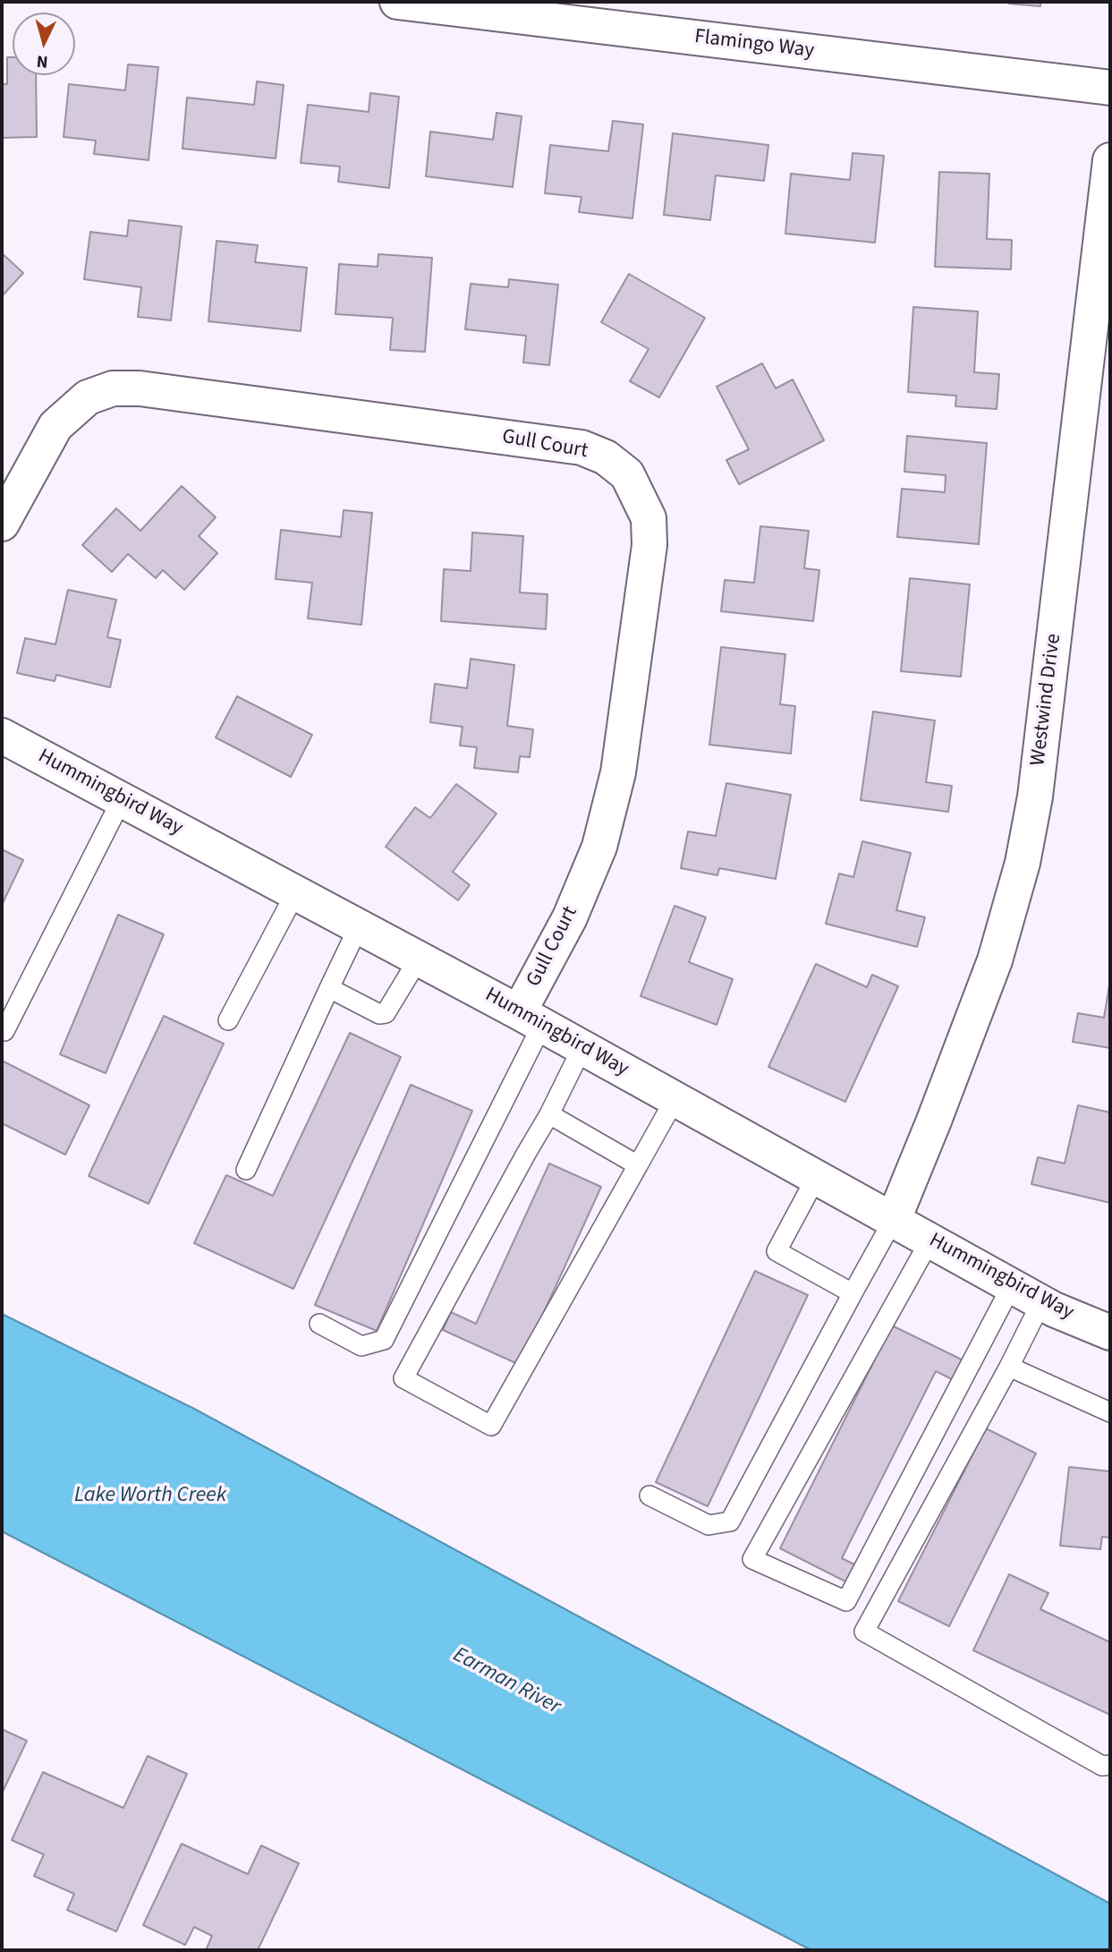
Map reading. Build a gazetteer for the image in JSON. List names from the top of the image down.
{
  "streets": {
    "street": [
      "Flamingo Way",
      "Gull Court",
      "Westwind Drive",
      "Hummingbird Way"
    ]
  },
  "crossings": [
    ["Gull Court", "Hummingbird Way"],
    ["Westwind Drive", "Hummingbird Way"]
  ],
  "water": ["Lake Worth Creek", "Earman River"],
  "north": "bottom"
}
